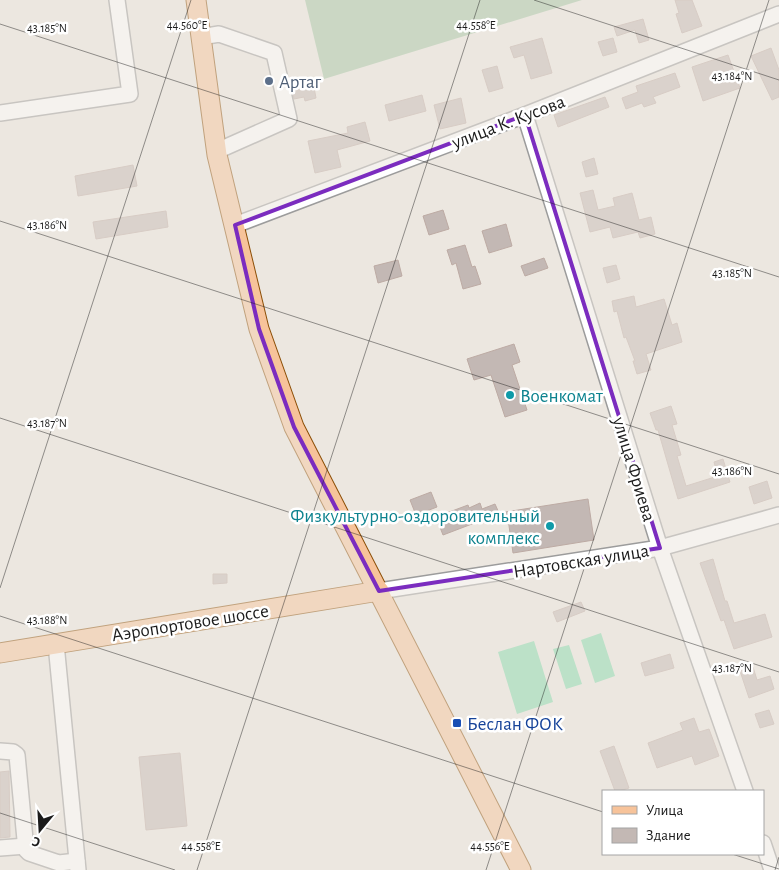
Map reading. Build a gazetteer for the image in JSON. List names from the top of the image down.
{
  "streets": {
    "main road": ["Аэропортовое шоссе"],
    "street": ["улица К. Кусова", "улица Фриева", "Нартовская улица"]
  },
  "crossings": [
    ["улица К. Кусова", "улица Фриева"],
    ["улица Фриева", "Нартовская улица"],
    ["Нартовская улица", "Аэропортовое шоссе"]
  ],
  "places": {
    "other": ["Артаг", "Военкомат", "Физкультурно-оздоровительный комплекс"],
    "transit": ["Беслан ФОК"]
  },
  "legend": ["Улица", "Здание"],
  "north": "bottom",
  "coordinates": [
    "44.560°E",
    "44.558°E",
    "43.185°N",
    "43.184°N",
    "43.186°N",
    "43.187°N",
    "43.188°N",
    "44.556°E"
  ]
}
